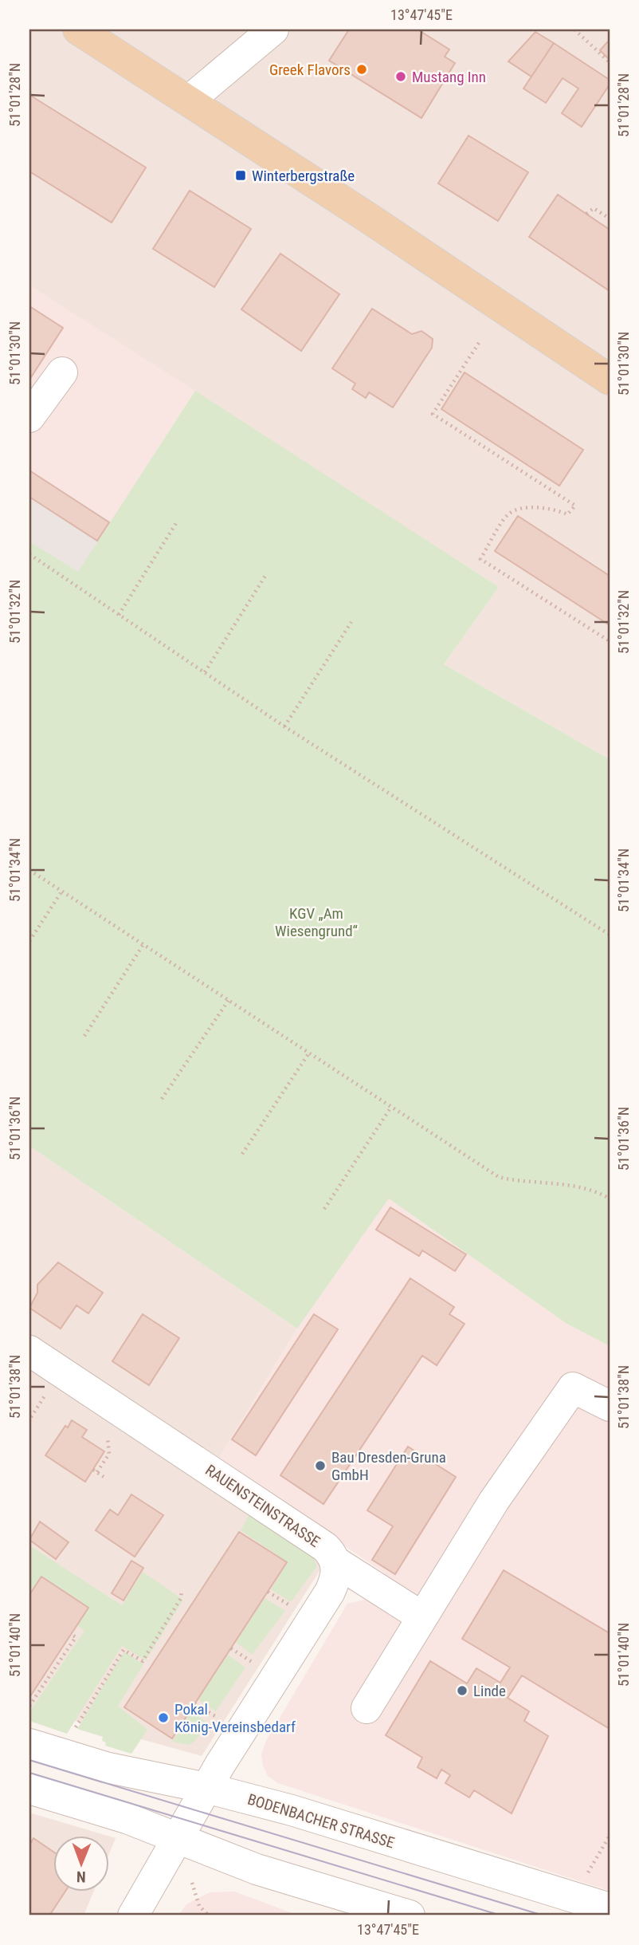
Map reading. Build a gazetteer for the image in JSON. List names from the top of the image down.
{
  "streets": {
    "street": ["RAUENSTEINSTRASSE", "BODENBACHER STRASSE"]
  },
  "parks": ["KGV „Am Wiesengrund“"],
  "places": {
    "other": [
      "Greek Flavors",
      "Mustang Inn",
      "Bau Dresden-Gruna GmbH",
      "Linde",
      "Pokal König-Vereinsbedarf"
    ],
    "transit": ["Winterbergstraße"]
  },
  "north": "bottom",
  "coordinates": [
    "13°47'45\"E",
    "51°01'28\"N",
    "51°01'30\"N",
    "51°01'32\"N",
    "51°01'34\"N",
    "51°01'36\"N",
    "51°01'38\"N",
    "51°01'40\"N"
  ]
}
